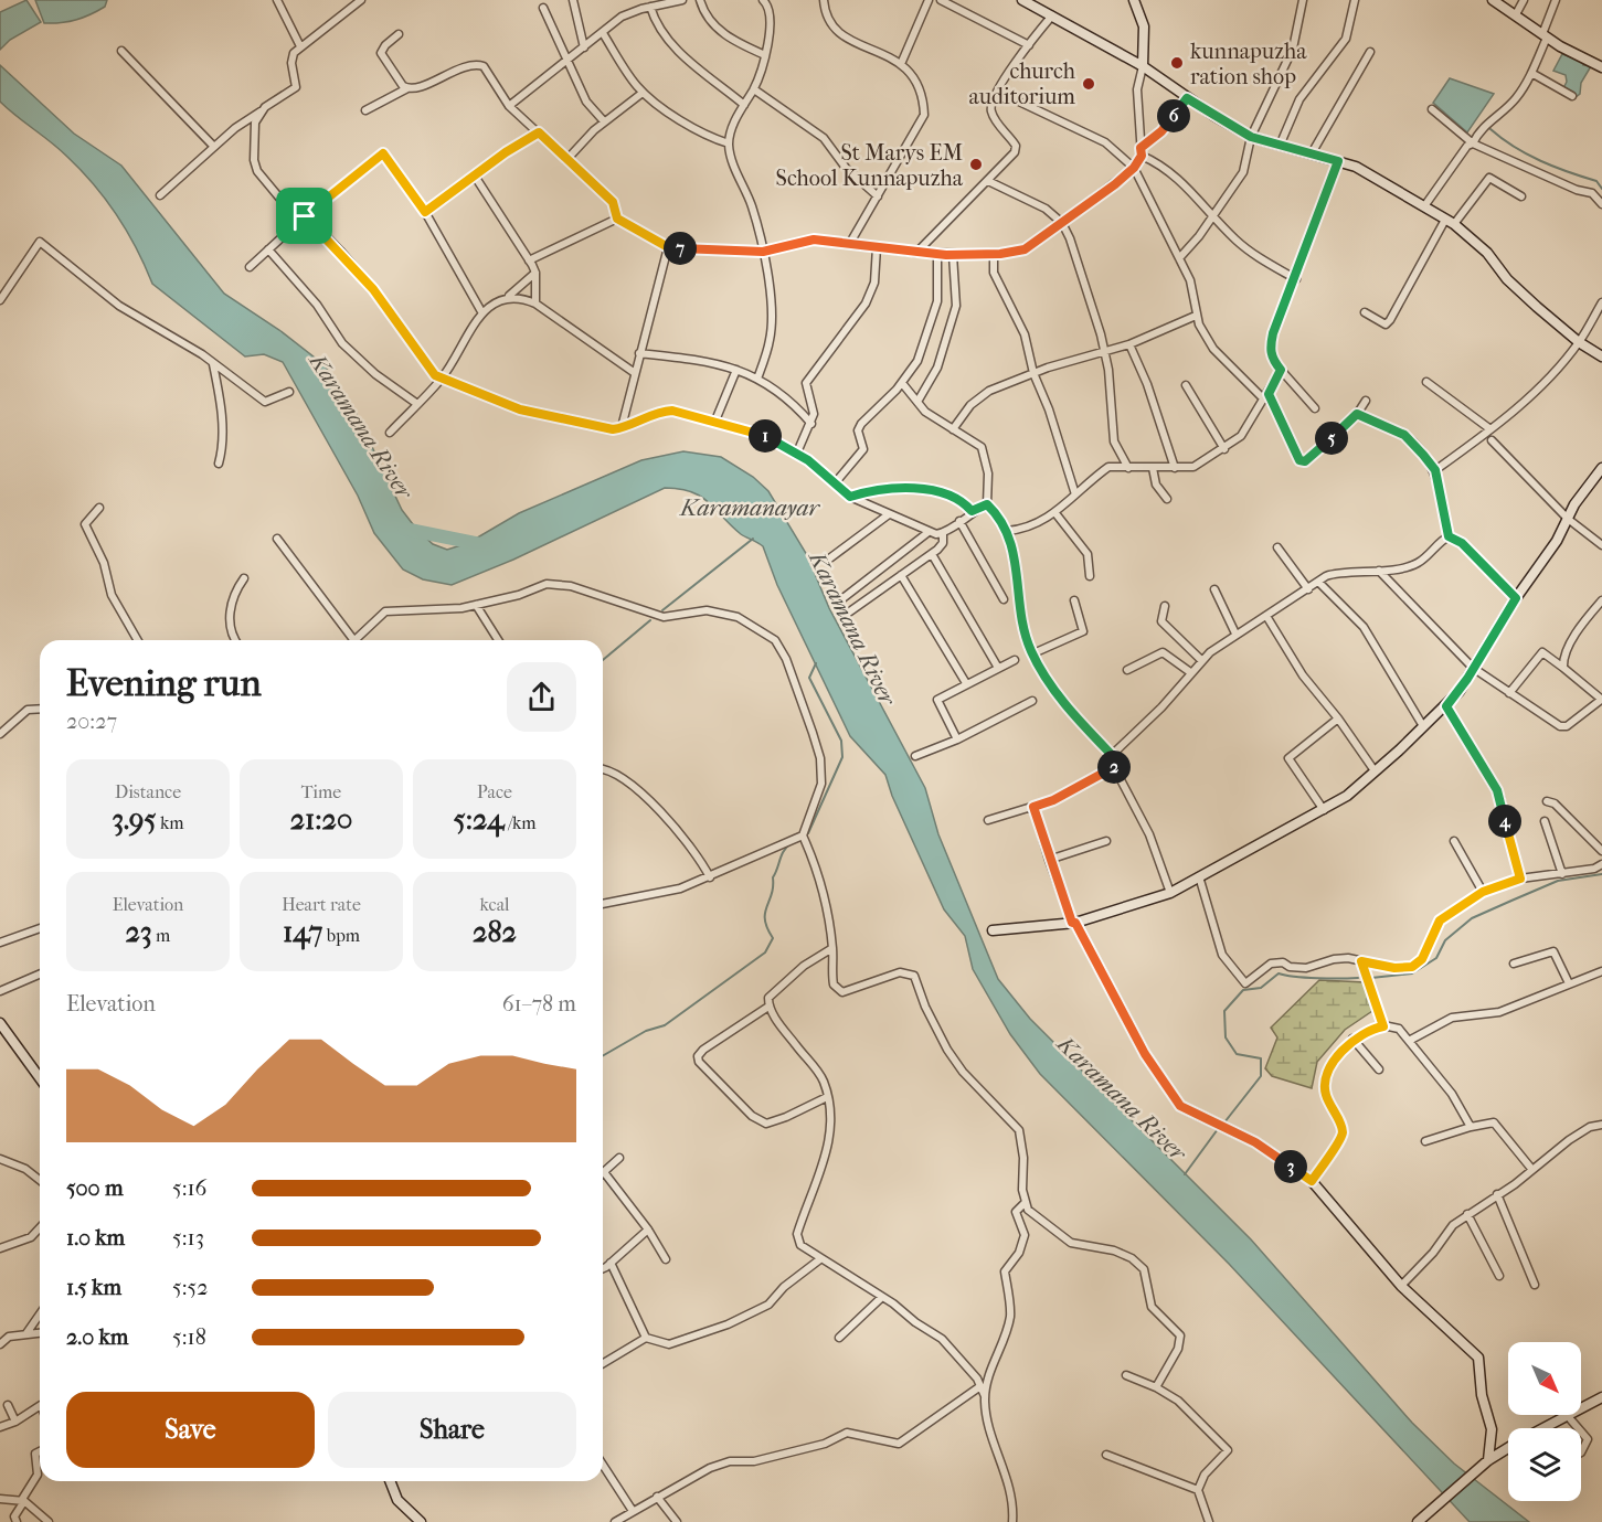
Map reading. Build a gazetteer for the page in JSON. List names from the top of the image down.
{
  "water": ["Karamana River", "Karamanayar"],
  "places": ["kunnapuzha ration shop", "church auditorium", "St Marys EM School Kunnapuzha"],
  "north": "bottom right",
  "page": {
    "pins": [
      "6",
      "7",
      "1",
      "5",
      "2",
      "4",
      "3"
    ],
    "heading": ["Evening run", "20:27"],
    "stats": [
      ["Distance", "3.95 km"],
      ["Time", "21:20"],
      ["Pace", "5:24 /km"],
      ["Elevation", "23 m"],
      ["Heart rate", "147 bpm"],
      ["kcal", "282"]
    ],
    "chart": ["Elevation", "61–78 m"],
    "list": [
      {
        "name": "500 m",
        "note": "5:16"
      },
      {
        "name": "1.0 km",
        "note": "5:13"
      },
      {
        "name": "1.5 km",
        "note": "5:52"
      },
      {
        "name": "2.0 km",
        "note": "5:18"
      }
    ],
    "buttons": ["Save", "Share"]
  }
}
